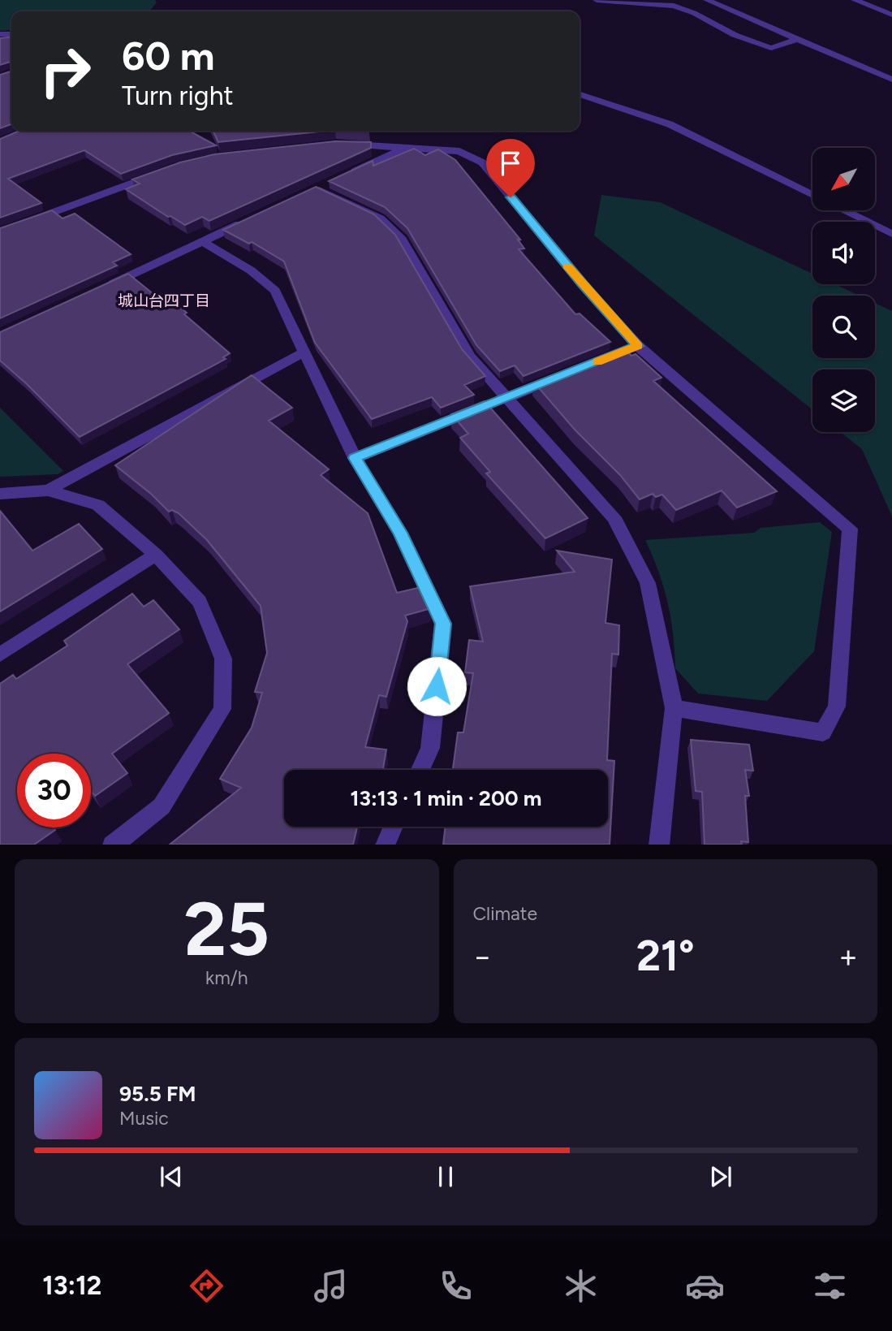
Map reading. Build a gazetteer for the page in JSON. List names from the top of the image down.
{
  "districts": ["城山台四丁目"],
  "north": "bottom left",
  "page": {
    "turn": ["60 m", "Turn right"],
    "limit": "30",
    "trip": "13:13 · 1 min · 200 m",
    "tile": [
      ["25", "km/h"],
      "Climate"
    ],
    "heat": ["−", "21°", "+"],
    "song": ["95.5 FM", "Music"],
    "tabs": "13:12"
  }
}
